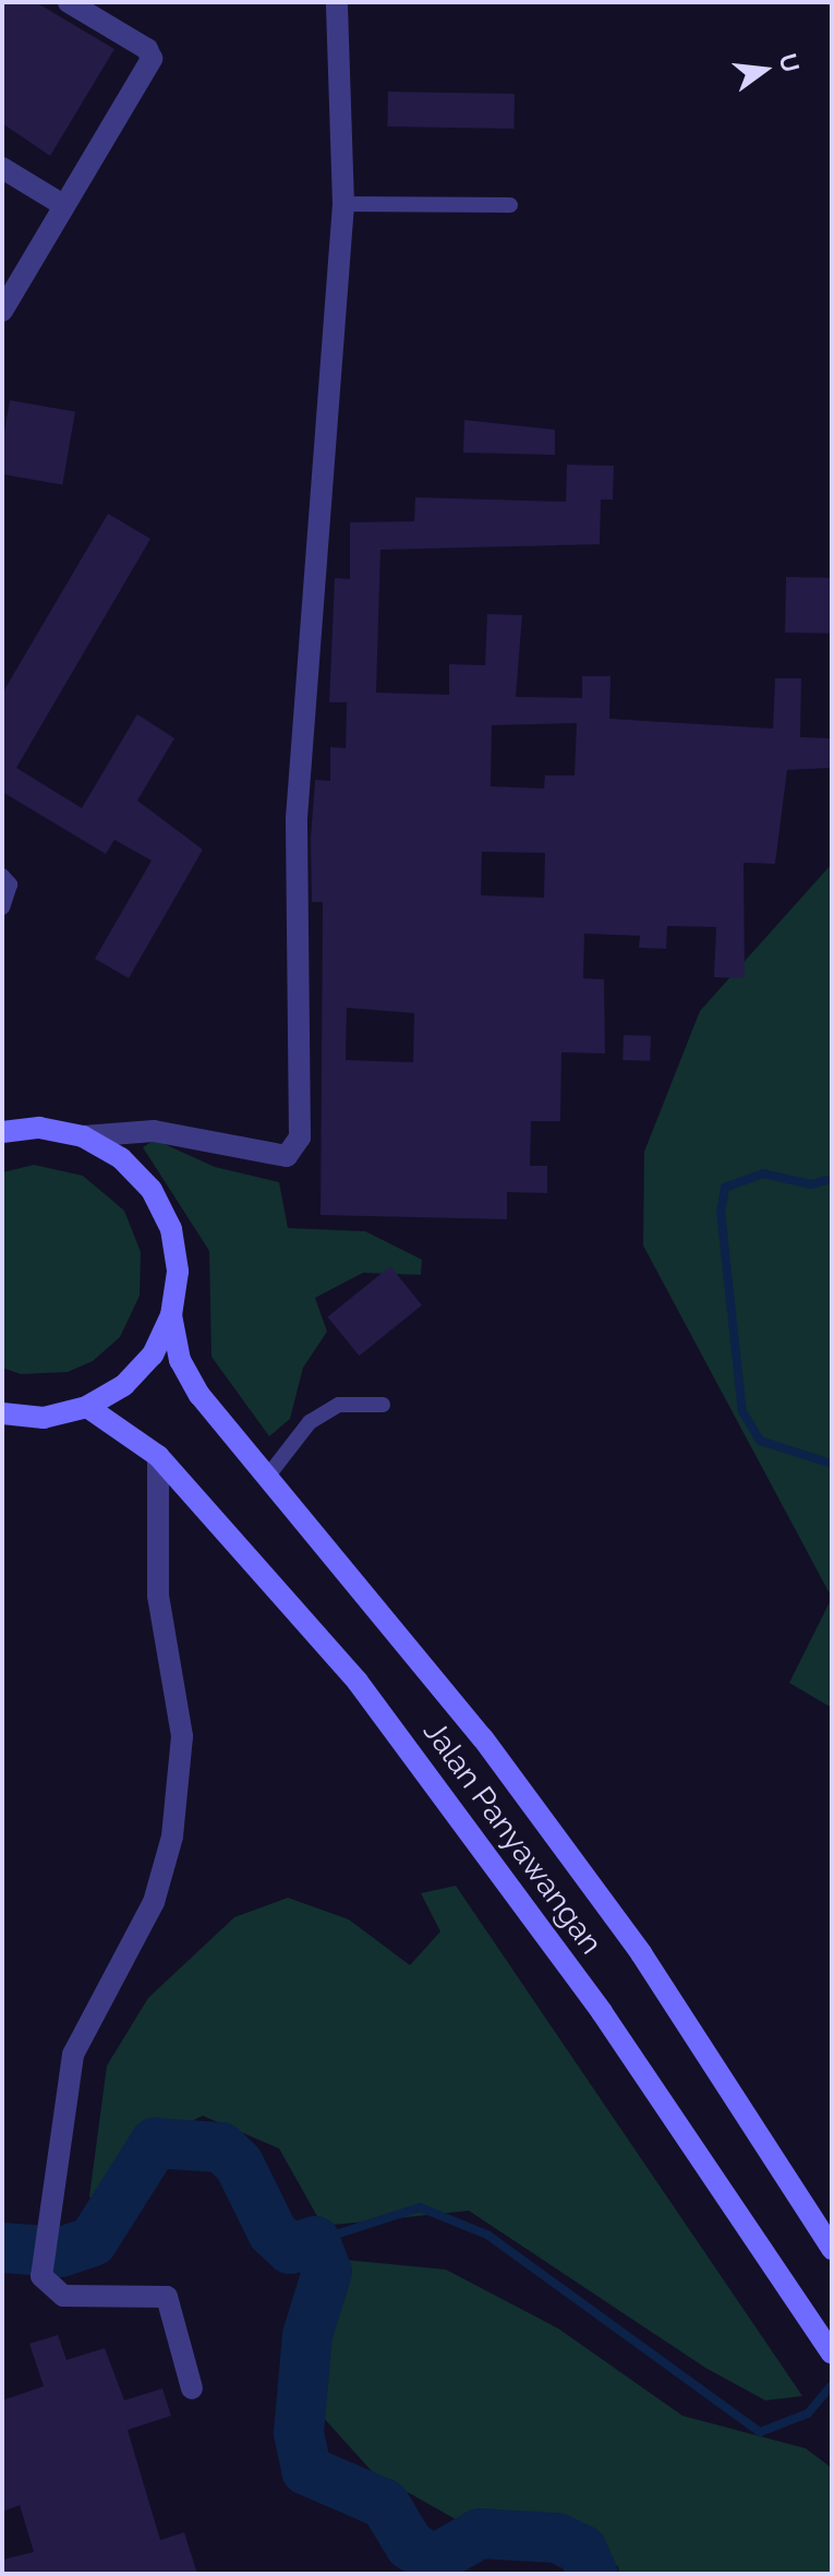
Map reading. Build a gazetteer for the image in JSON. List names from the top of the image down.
{
  "streets": {
    "main road": ["Jalan Panyawangan"]
  },
  "north": "right"
}
